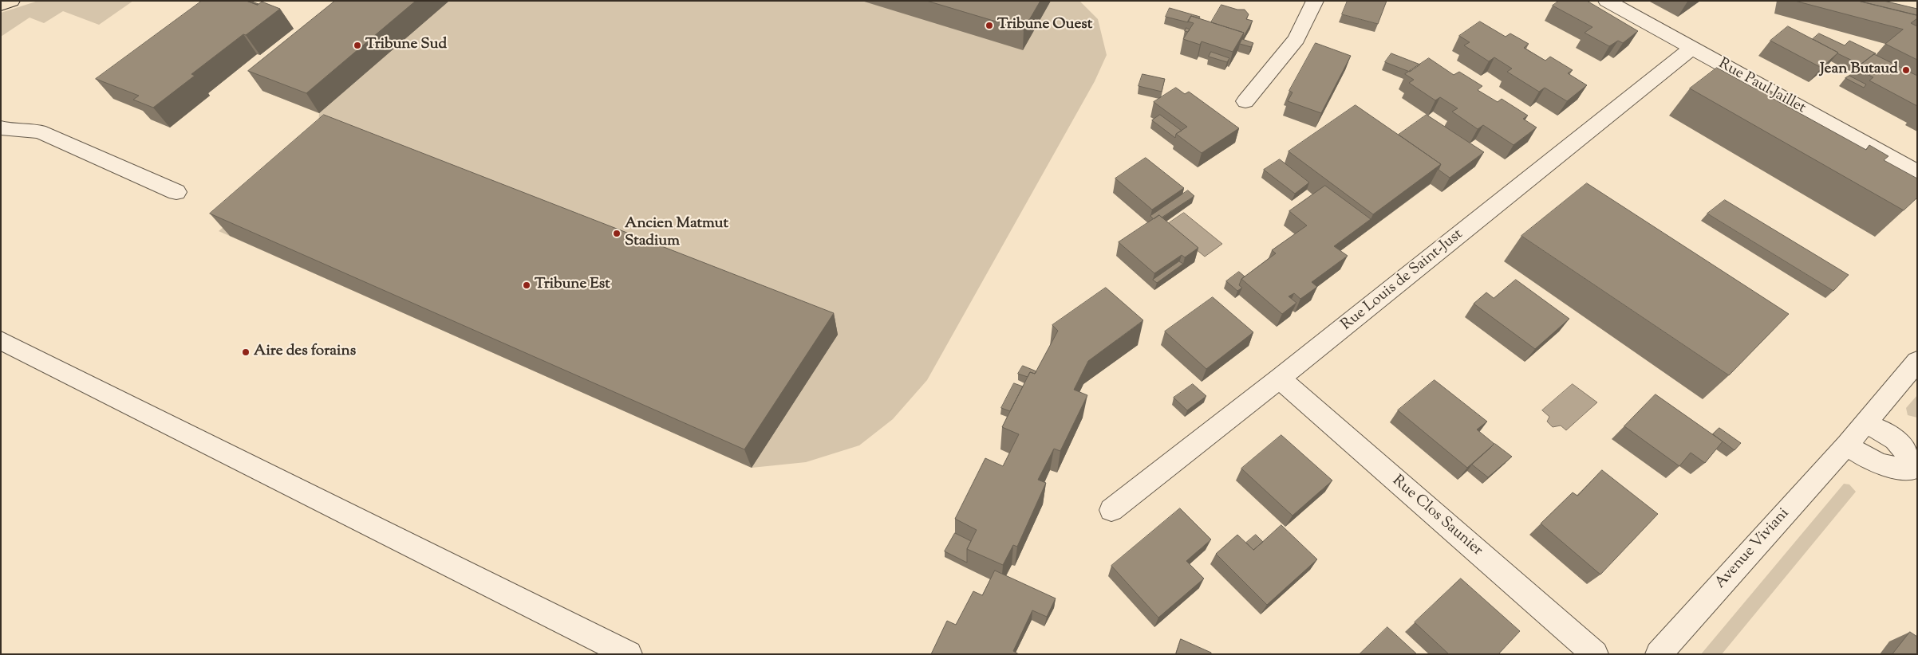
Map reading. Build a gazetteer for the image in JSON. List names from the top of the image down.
{
  "streets": {
    "street": [
      "Rue Paul Jaillet",
      "Rue Louis de Saint-Just",
      "Rue Clos Saunier",
      "Avenue Viviani"
    ]
  },
  "crossings": [
    ["Rue Paul Jaillet", "Rue Louis de Saint-Just"],
    ["Rue Louis de Saint-Just", "Rue Clos Saunier"]
  ],
  "places": [
    "Tribune Ouest",
    "Tribune Sud",
    "Jean Butaud",
    "Ancien Matmut Stadium",
    "Tribune Est",
    "Aire des forains"
  ]
}
